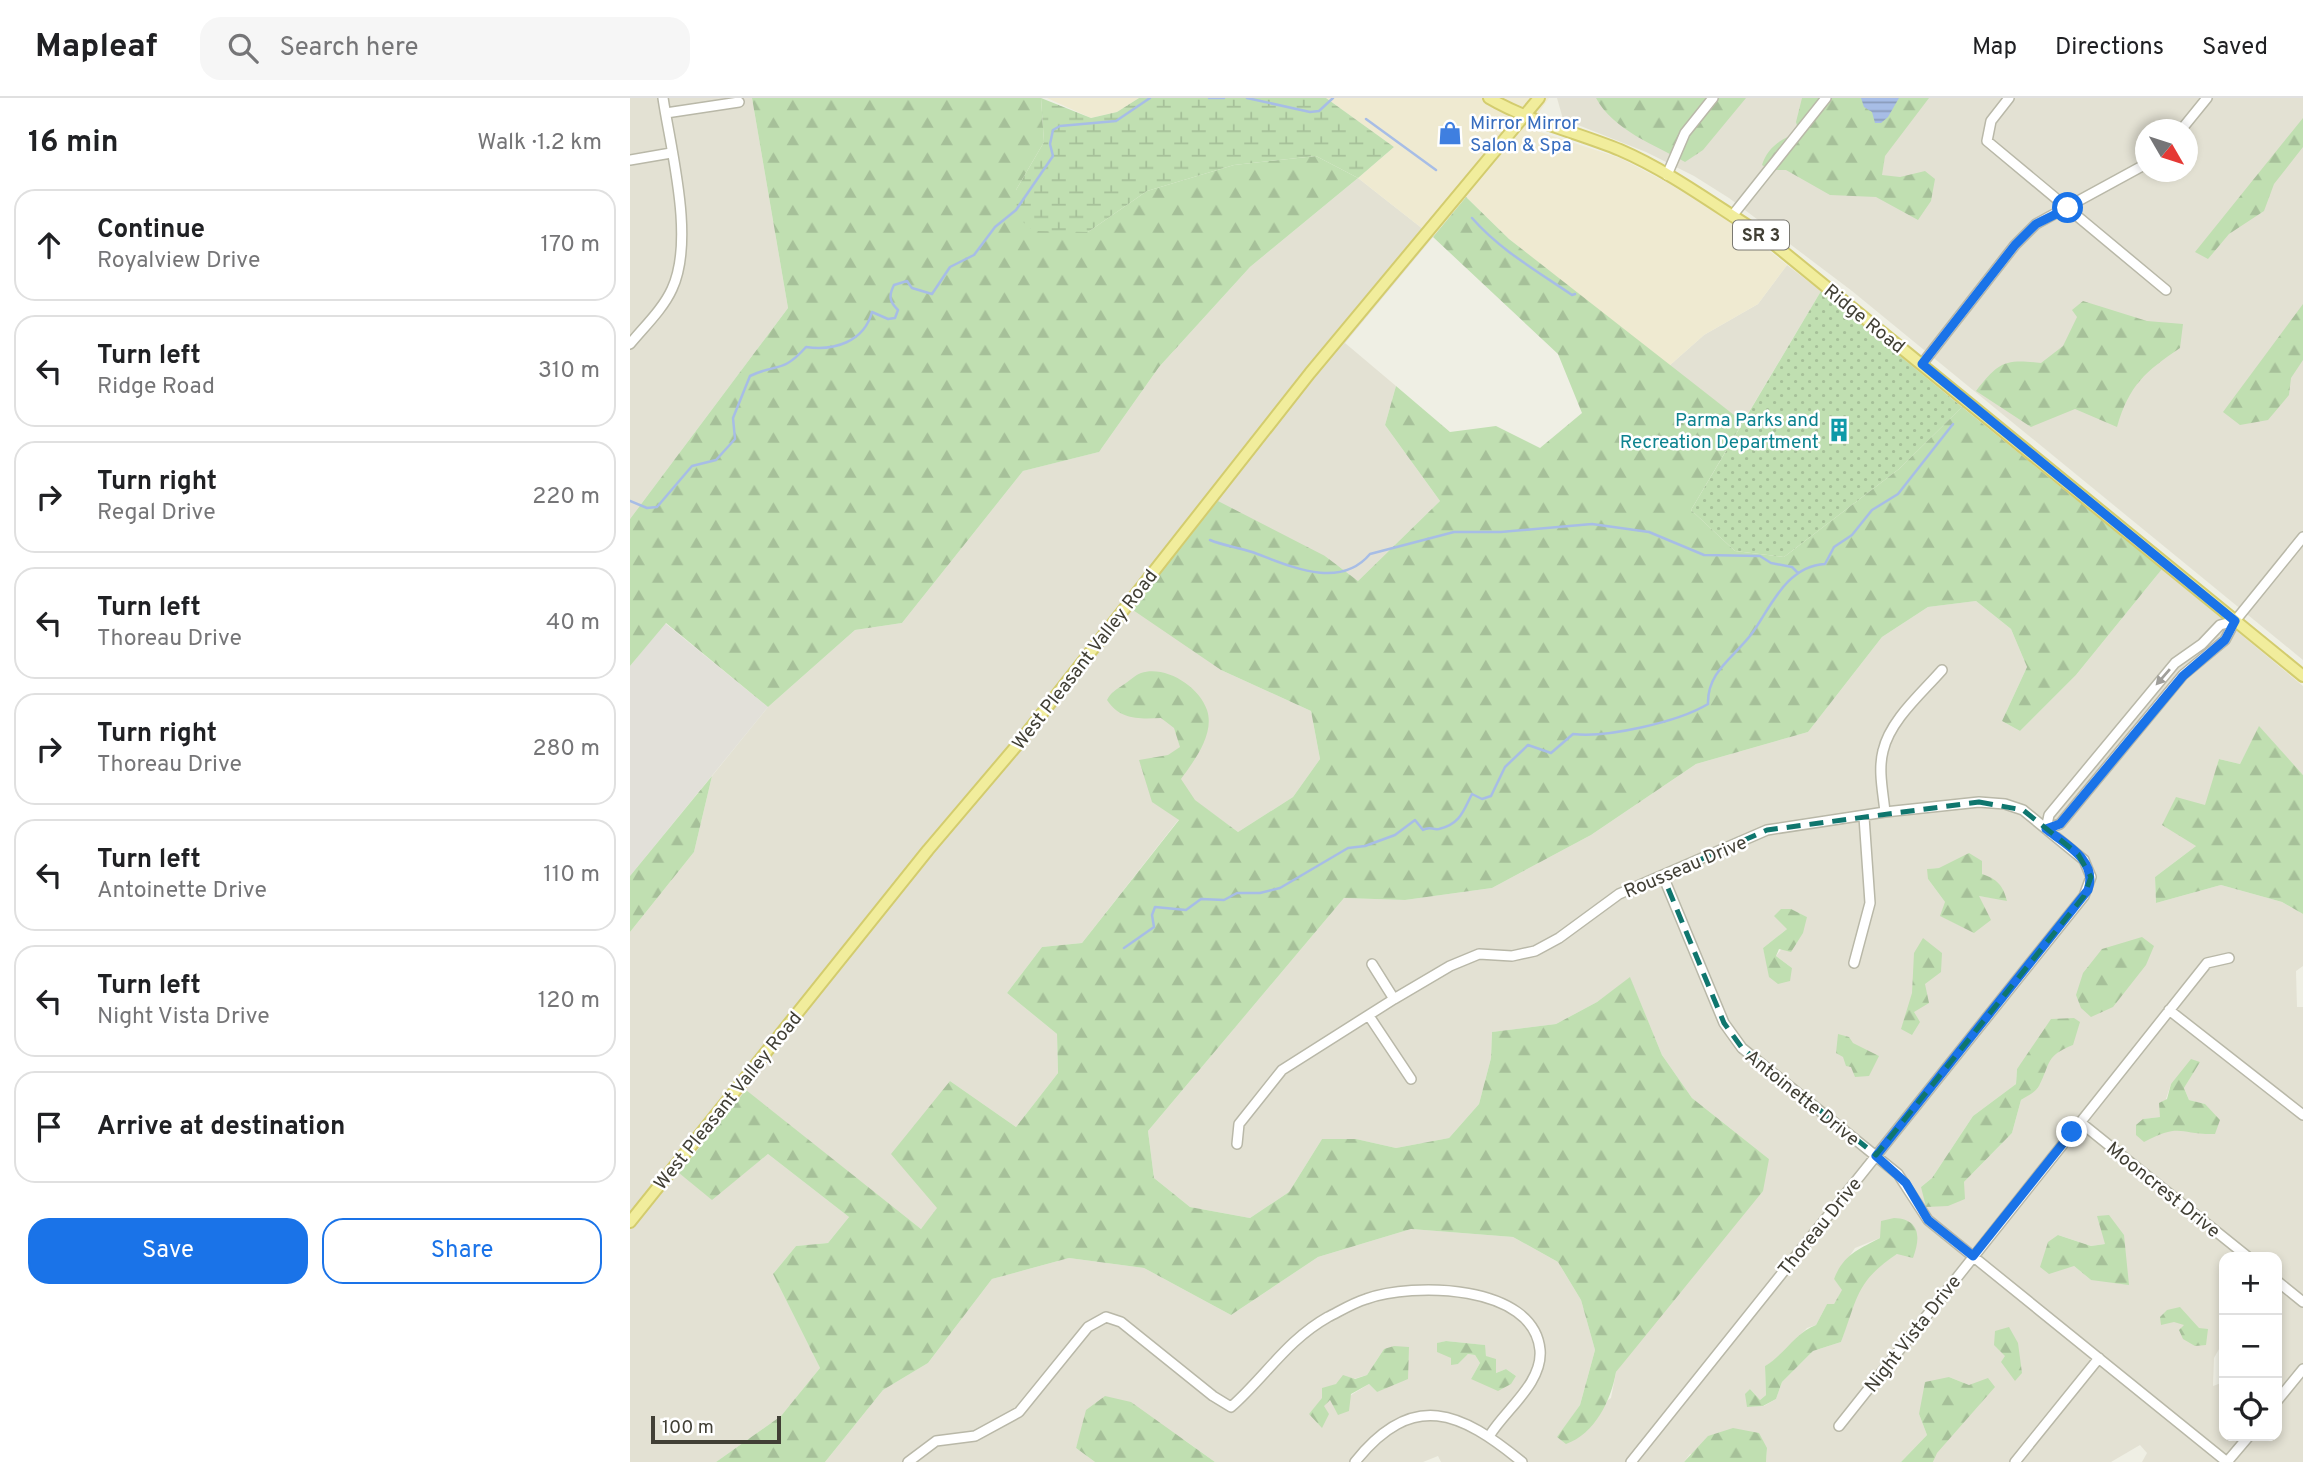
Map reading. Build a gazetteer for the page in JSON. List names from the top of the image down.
{
  "streets": {
    "main road": ["SR 3", "Ridge Road", "West Pleasant Valley Road"],
    "street": [
      "Rousseau Drive",
      "Antoinette Drive",
      "Mooncrest Drive",
      "Thoreau Drive",
      "Night Vista Drive"
    ]
  },
  "crossings": [
    ["Ridge Road", "West Pleasant Valley Road"],
    ["Rousseau Drive", "Antoinette Drive"],
    ["Rousseau Drive", "Thoreau Drive"],
    ["Antoinette Drive", "Thoreau Drive"],
    ["Antoinette Drive", "Night Vista Drive"],
    ["Mooncrest Drive", "Night Vista Drive"]
  ],
  "places": {
    "shop": ["Mirror Mirror Salon & Spa"],
    "building": ["Parma Parks and Recreation Department"]
  },
  "scale_bar": "100 m",
  "north": "bottom right",
  "page": {
    "header": "Mapleaf",
    "search": "Search here",
    "nav": ["Map", "Directions", "Saved"],
    "heading": ["16 min", "Walk · 1.2 km"],
    "list": [
      ["Continue", "Royalview Drive", "170 m"],
      ["Turn left", "Ridge Road", "310 m"],
      ["Turn right", "Regal Drive", "220 m"],
      ["Turn left", "Thoreau Drive", "40 m"],
      ["Turn right", "Thoreau Drive", "280 m"],
      ["Turn left", "Antoinette Drive", "110 m"],
      ["Turn left", "Night Vista Drive", "120 m"],
      "Arrive at destination"
    ],
    "buttons": ["Save", "Share"],
    "map_buttons": ["+", "−"],
    "scale": "100 m"
  }
}
